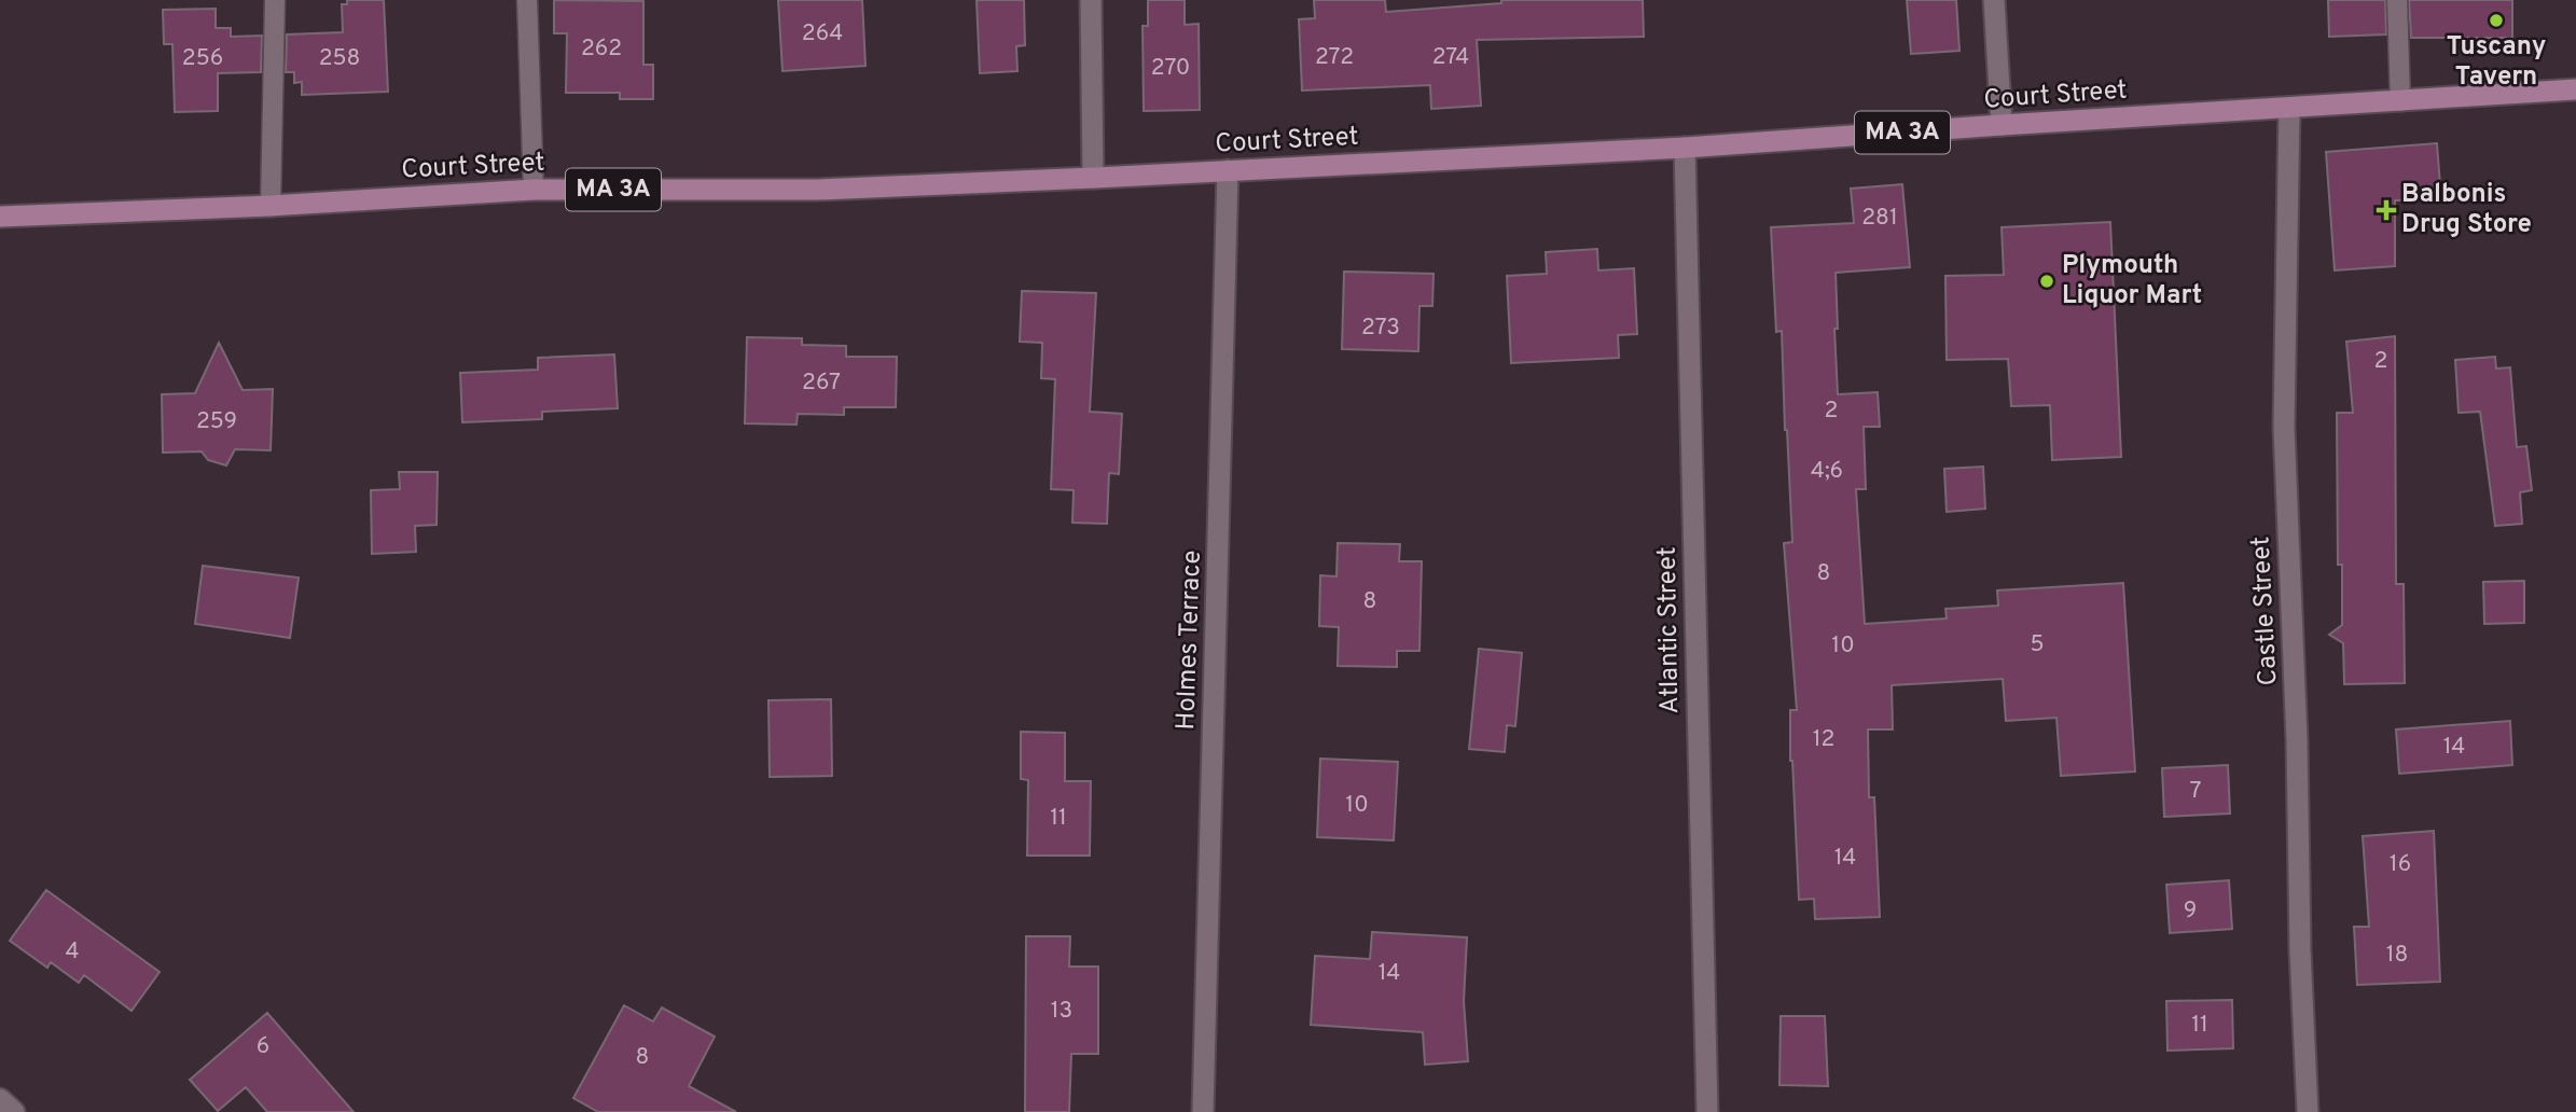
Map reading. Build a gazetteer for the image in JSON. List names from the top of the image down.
{
  "streets": {
    "main road": ["Court Street", "MA 3A"],
    "street": ["Castle Street", "Atlantic Street", "Holmes Terrace"]
  },
  "crossings": [
    ["Court Street", "Castle Street"],
    ["Court Street", "Atlantic Street"],
    ["Court Street", "Holmes Terrace"]
  ],
  "places": {
    "other": ["Tuscany Tavern", "Plymouth Liquor Mart"],
    "health": ["Balbonis Drug Store"]
  },
  "house_numbers": [
    "264",
    "262",
    "272",
    "274",
    "256",
    "258",
    "270",
    "281",
    "273",
    "2",
    "267",
    "2",
    "259",
    "4;6",
    "8",
    "8",
    "5",
    "10",
    "12",
    "14",
    "7",
    "10",
    "11",
    "14",
    "16",
    "9",
    "4",
    "18",
    "14",
    "13",
    "11",
    "6",
    "8"
  ]
}
